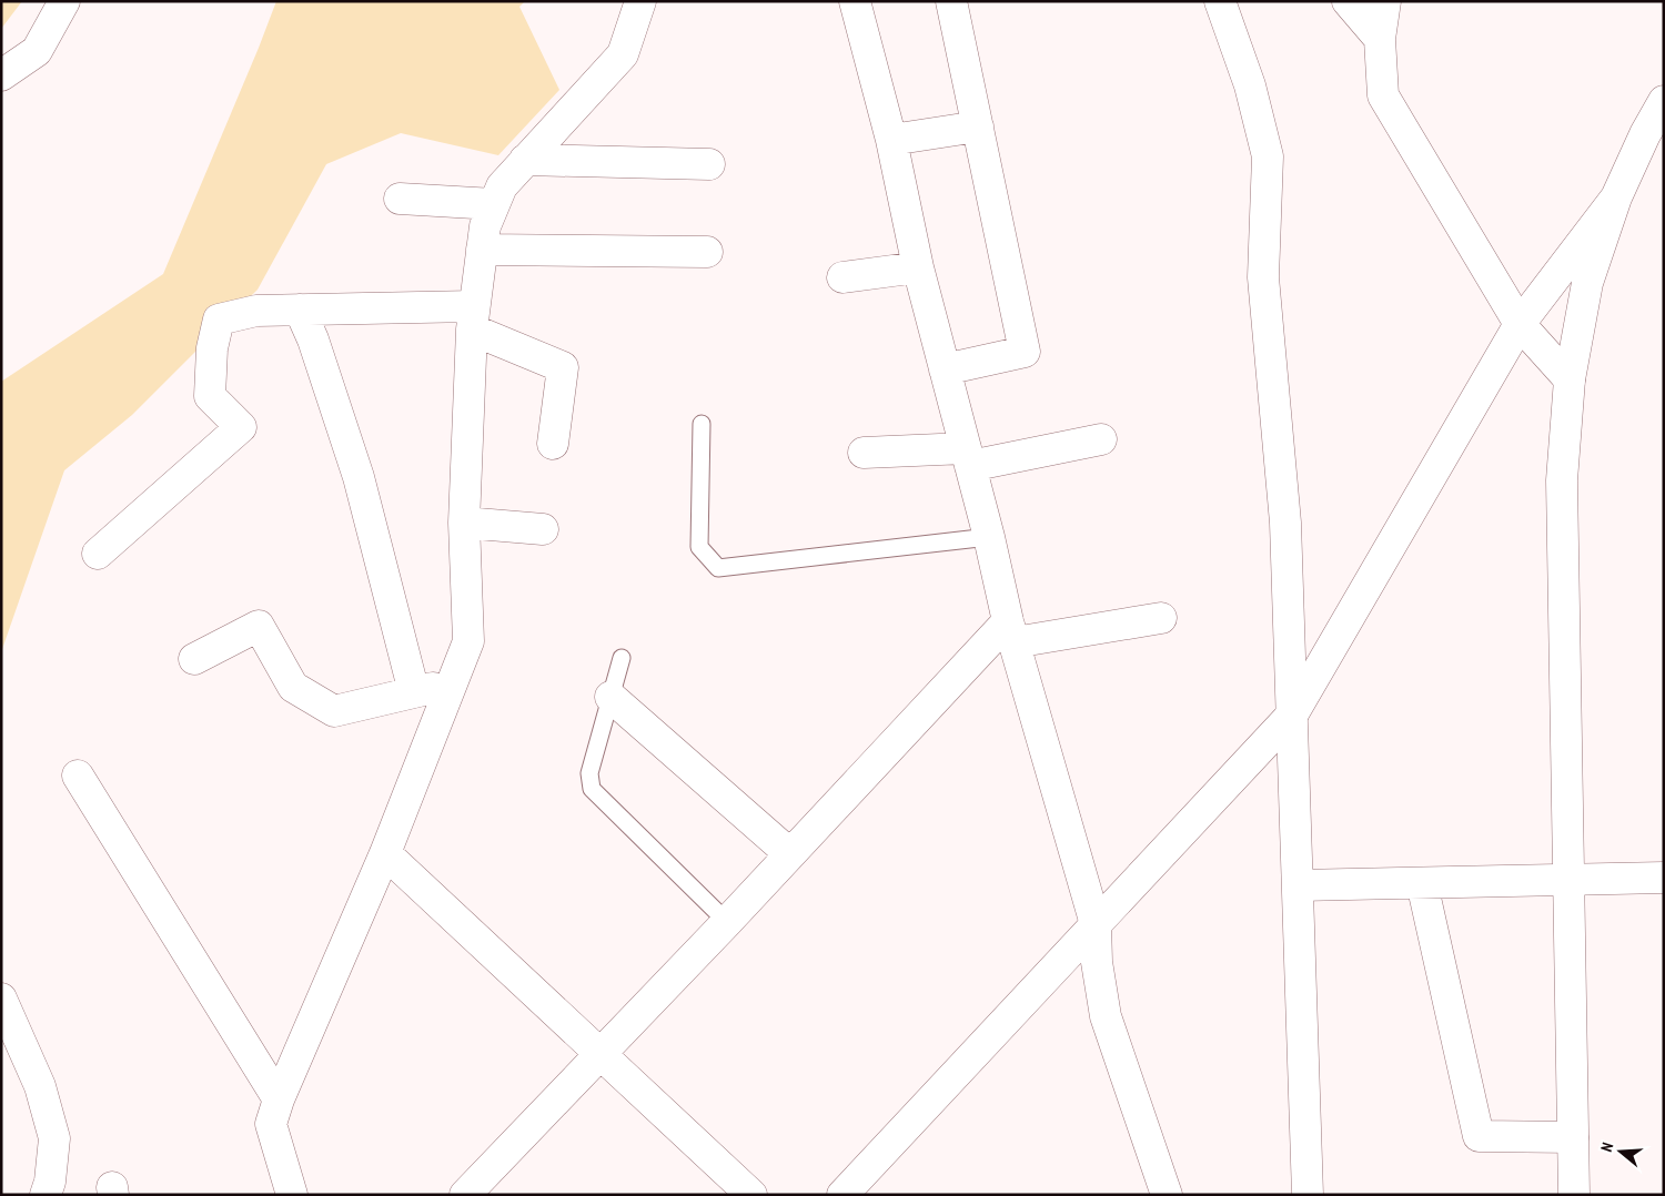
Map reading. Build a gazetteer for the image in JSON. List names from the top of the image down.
{
  "north": "left"
}
